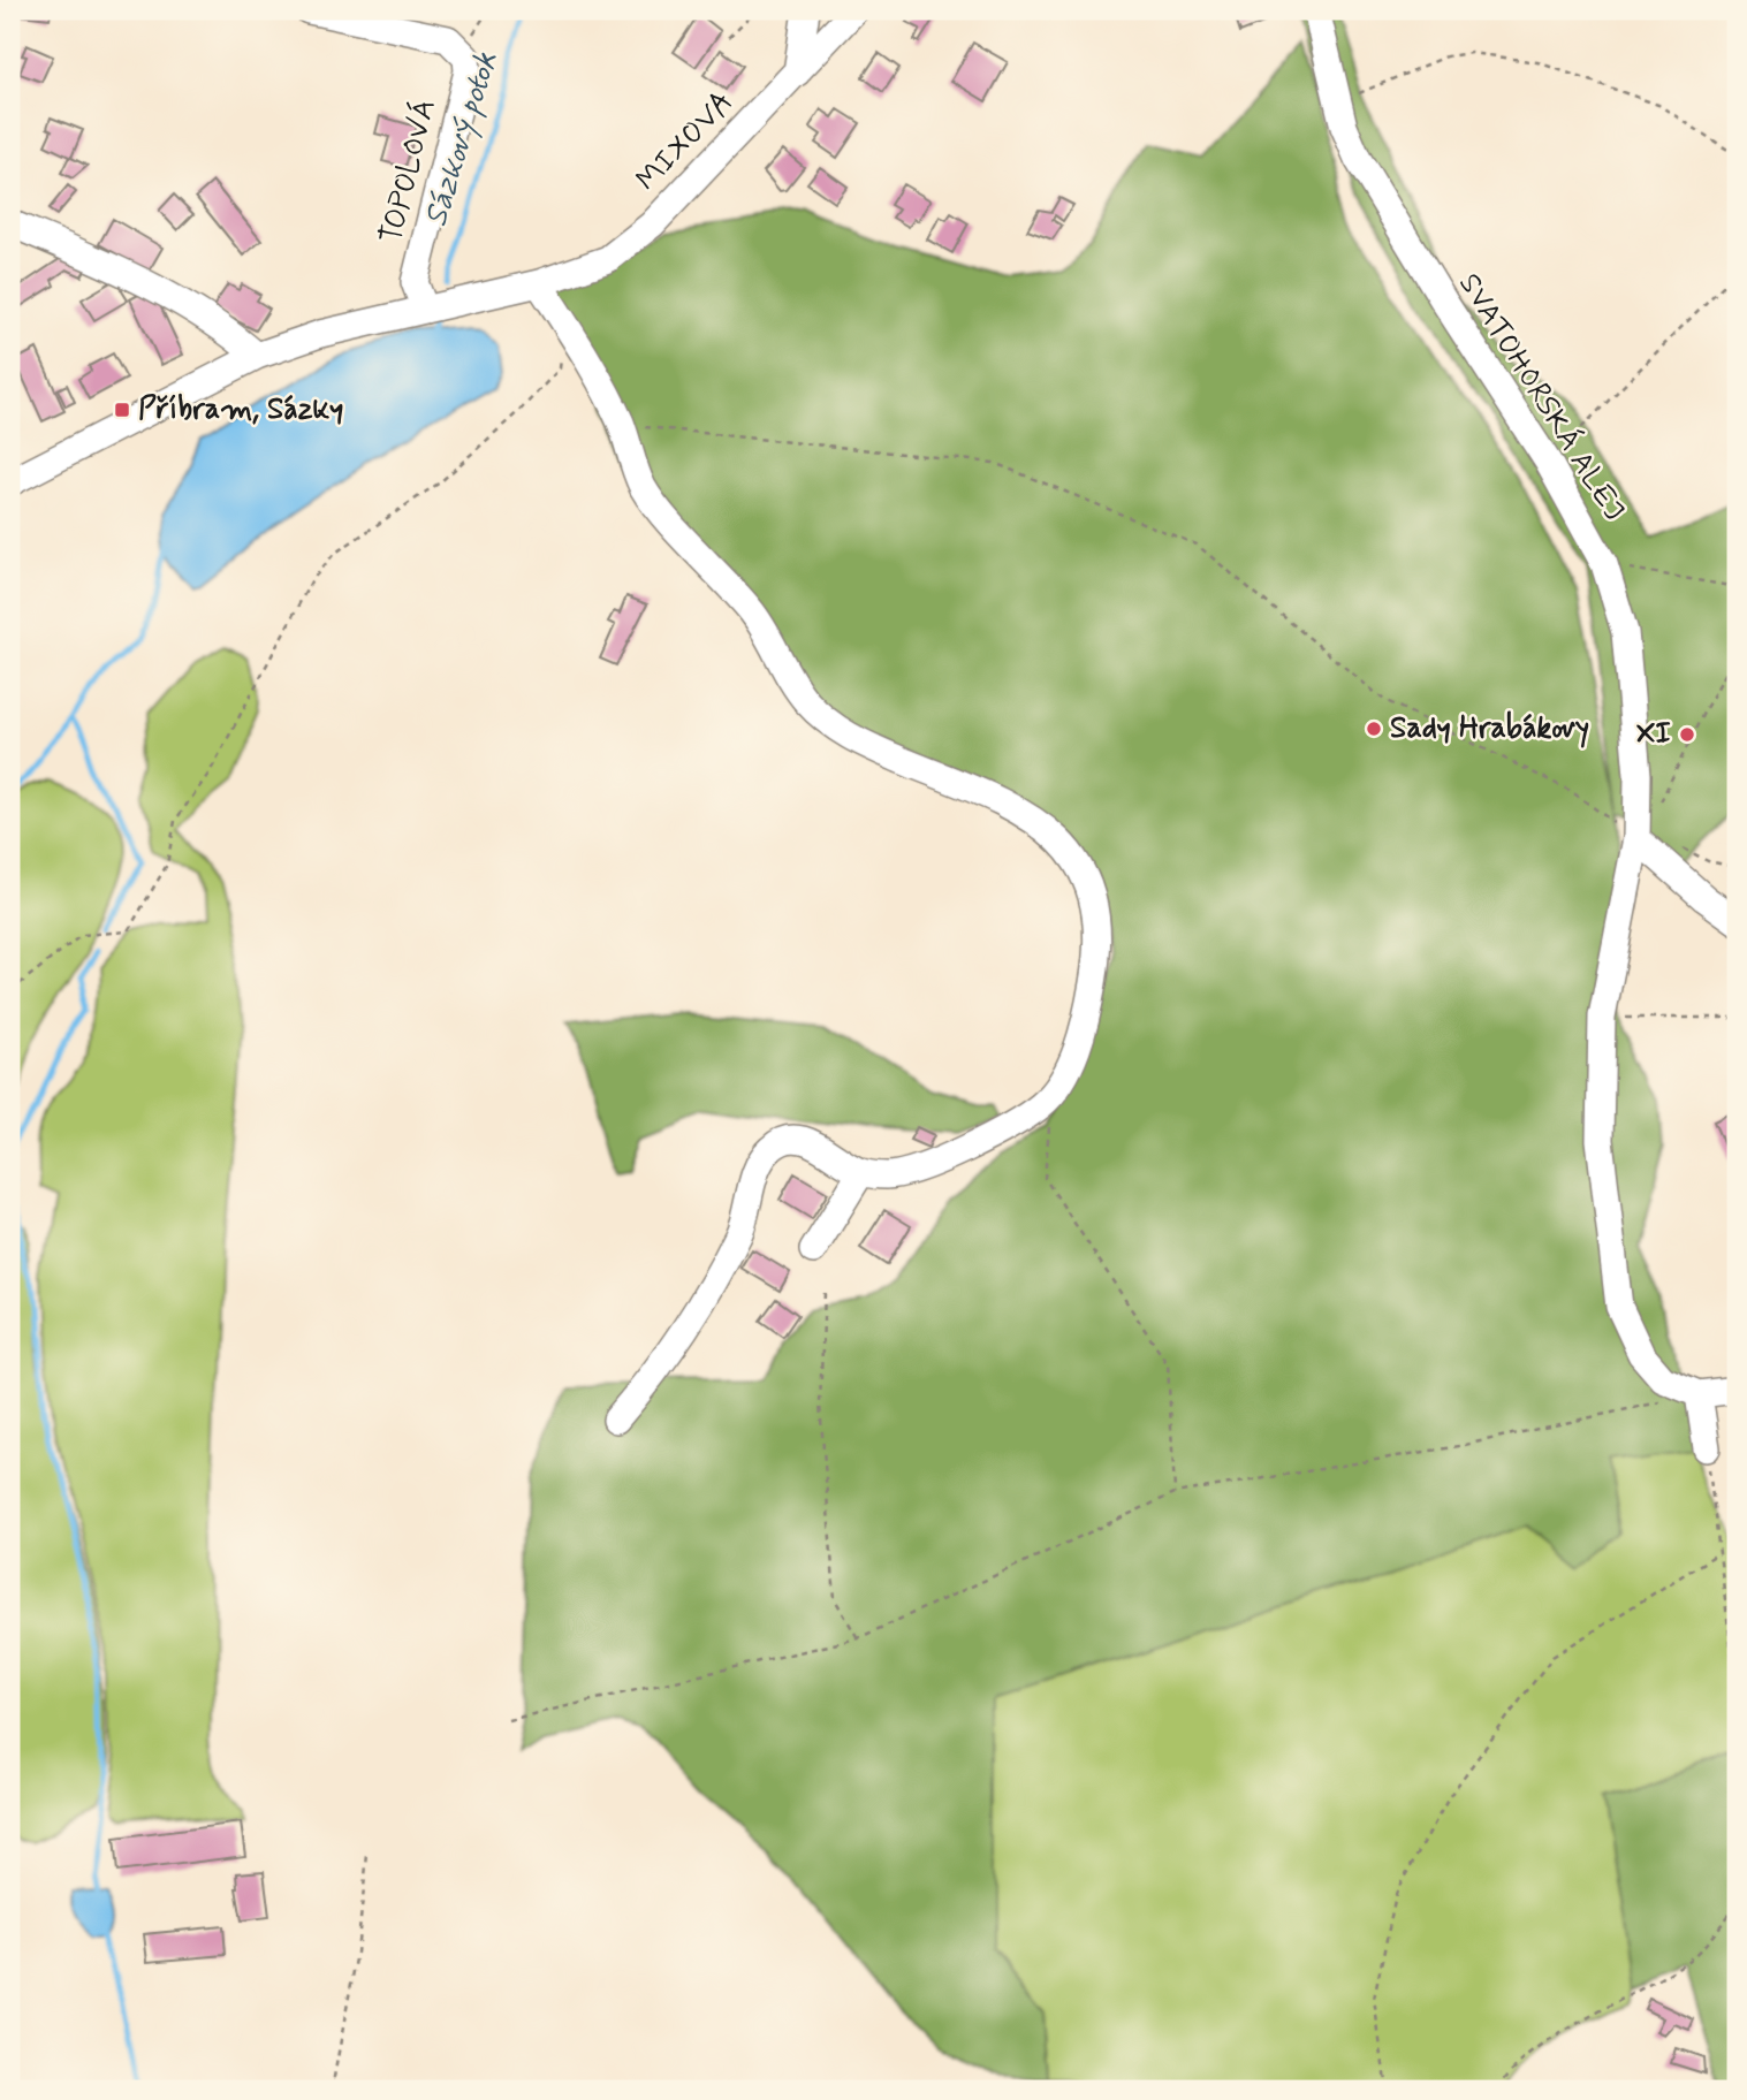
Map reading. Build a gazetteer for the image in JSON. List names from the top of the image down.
{
  "streets": {
    "street": ["MIXOVA", "TOPOLOVÁ", "SVATOHORSKÁ ALEJ"]
  },
  "crossings": [
    ["MIXOVA", "TOPOLOVÁ"]
  ],
  "water": ["Sázkový potok"],
  "places": {
    "transit": ["Příbram, Sázky"],
    "other": ["Sady Hrabákovy", "XI"]
  }
}
